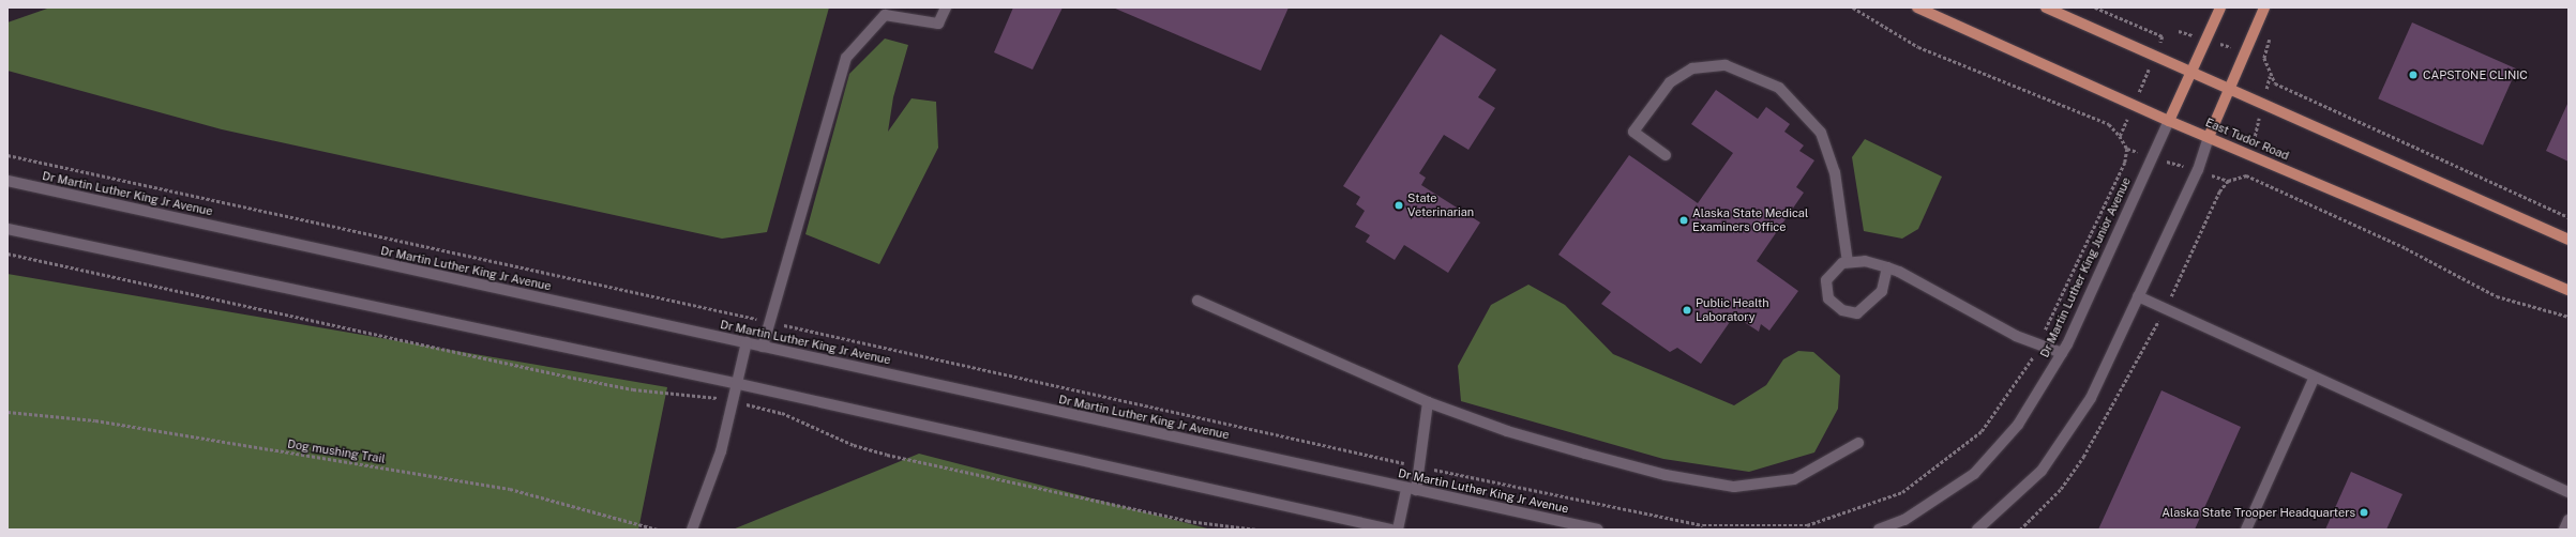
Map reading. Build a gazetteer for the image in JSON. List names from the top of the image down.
{
  "streets": {
    "main road": ["East Tudor Road"],
    "street": ["Dr Martin Luther King Jr Avenue", "Dr Martin Luther King Junior Avenue"],
    "path": ["Dog mushing Trail"]
  },
  "crossings": [
    ["East Tudor Road", "Dr Martin Luther King Junior Avenue"]
  ],
  "places": [
    "CAPSTONE CLINIC",
    "State Veterinarian",
    "Alaska State Medical Examiners Office",
    "Public Health Laboratory",
    "Alaska State Trooper Headquarters"
  ]
}
